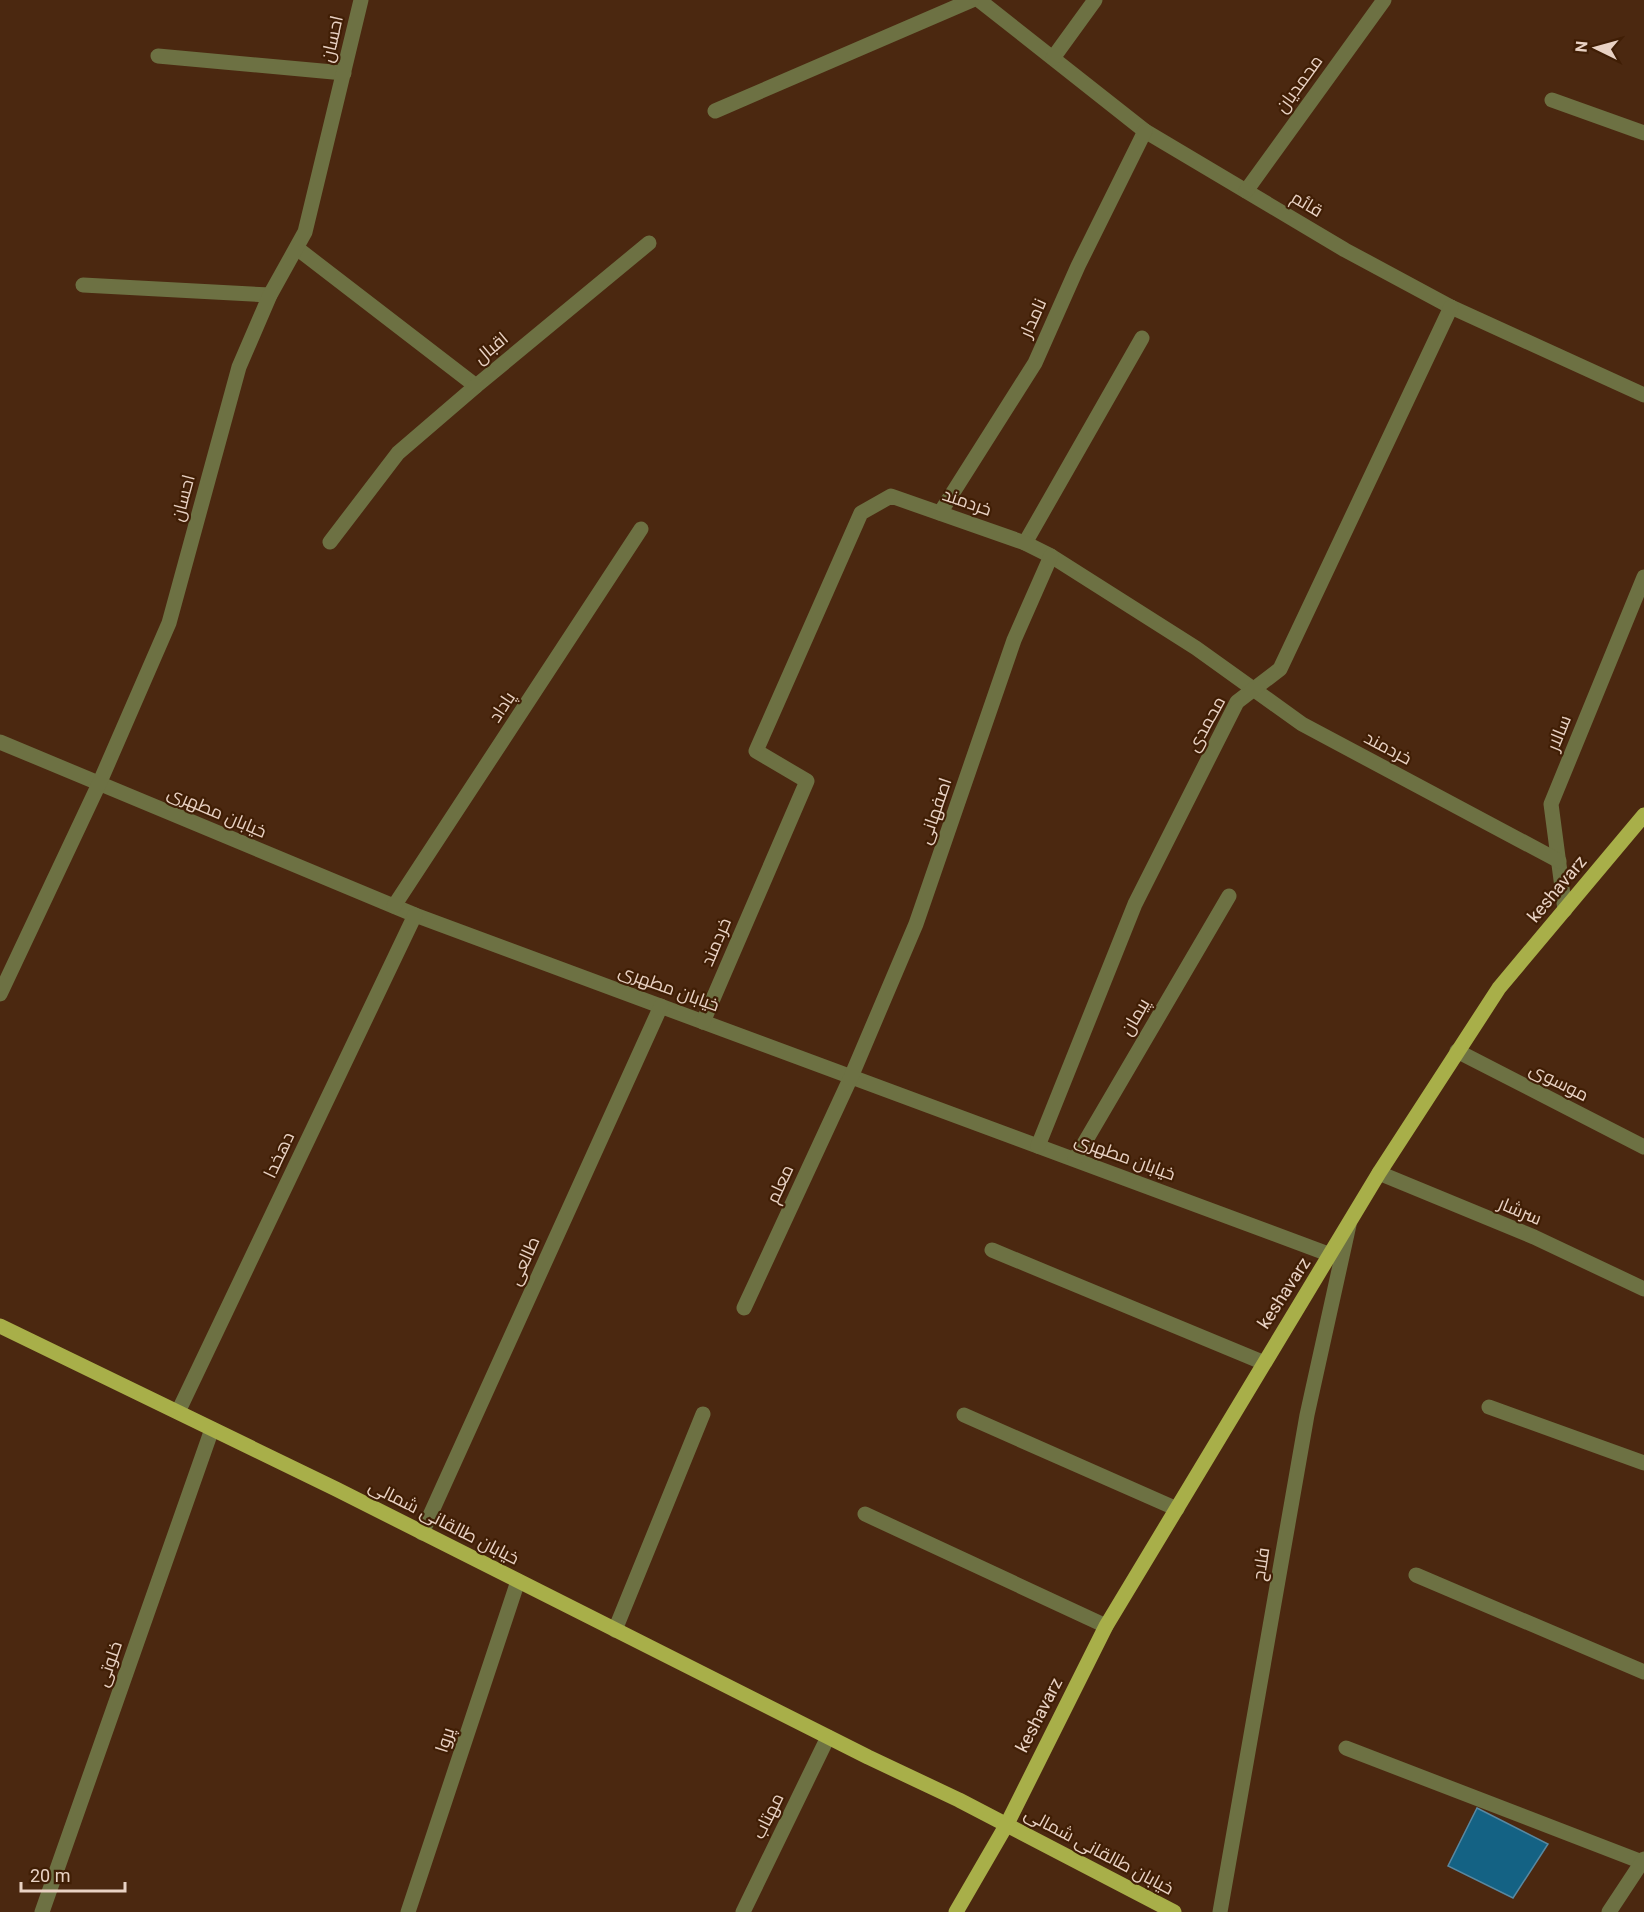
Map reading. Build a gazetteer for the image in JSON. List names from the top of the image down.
{
  "streets": {
    "main road": ["keshavarz", "خیابان طالقانی شمالی"],
    "street": [
      "احسان",
      "محمدیان",
      "قائم",
      "نامدار",
      "اقبال",
      "خردمند",
      "پاداد",
      "محمدی",
      "سالار",
      "اصفهانی",
      "خیابان مطهری",
      "پیمان",
      "موسوی",
      "دهخدا",
      "معلم",
      "سرشار",
      "طالعی",
      "فلاح",
      "خلوتی",
      "پروا",
      "مهتاب"
    ]
  },
  "crossings": [
    ["احسان", "اقبال"],
    ["احسان", "خیابان مطهری"],
    ["محمدیان", "قائم"],
    ["قائم", "نامدار"],
    ["قائم", "محمدی"],
    ["نامدار", "خردمند"],
    ["خردمند", "محمدی"],
    ["خردمند", "سالار"],
    ["خردمند", "اصفهانی"],
    ["خردمند", "خیابان مطهری"],
    ["پاداد", "خیابان مطهری"],
    ["محمدی", "خیابان مطهری"],
    ["سالار", "keshavarz"],
    ["اصفهانی", "خیابان مطهری"],
    ["اصفهانی", "معلم"],
    ["خیابان مطهری", "keshavarz"],
    ["خیابان مطهری", "پیمان"],
    ["خیابان مطهری", "دهخدا"],
    ["خیابان مطهری", "معلم"],
    ["خیابان مطهری", "طالعی"],
    ["keshavarz", "موسوی"],
    ["keshavarz", "سرشار"],
    ["keshavarz", "خیابان طالقانی شمالی"],
    ["keshavarz", "فلاح"],
    ["دهخدا", "خیابان طالقانی شمالی"],
    ["طالعی", "خیابان طالقانی شمالی"],
    ["خیابان طالقانی شمالی", "خلوتی"],
    ["خیابان طالقانی شمالی", "پروا"],
    ["خیابان طالقانی شمالی", "مهتاب"]
  ],
  "scale_bar": "20 m",
  "north": "left"
}
